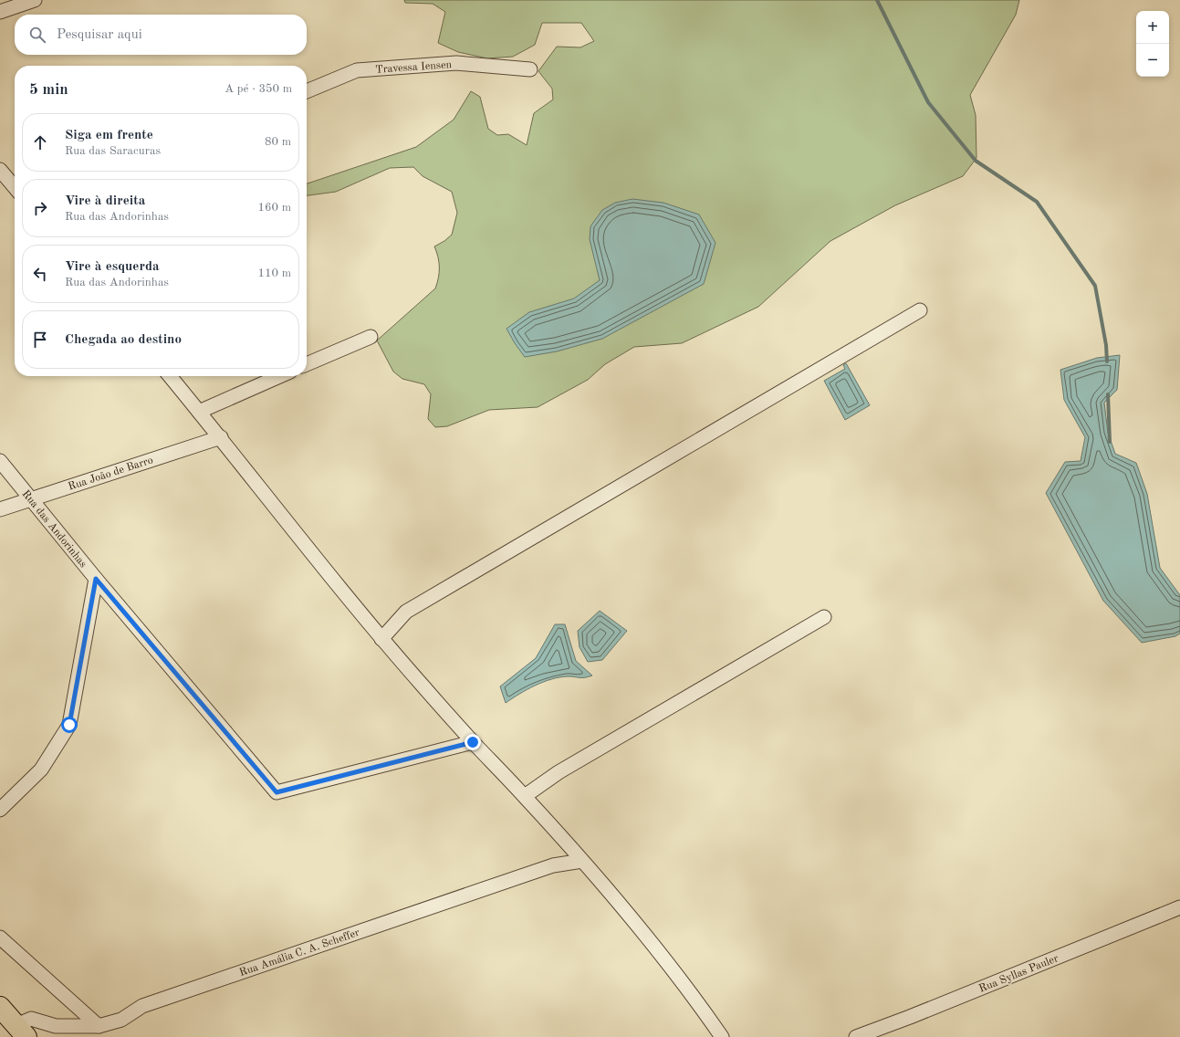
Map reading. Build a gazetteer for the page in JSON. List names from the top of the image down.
{
  "streets": {
    "street": [
      "Travessa Iensen",
      "Rua João de Barro",
      "Rua das Andorinhas",
      "Rua Amália C. A. Scheffer",
      "Rua Syllas Pauler"
    ]
  },
  "crossings": [
    ["Rua João de Barro", "Rua das Andorinhas"]
  ],
  "page": {
    "map_buttons": ["+", "−"],
    "search": "Pesquisar aqui",
    "heading": ["5 min", "A pé · 350 m"],
    "list": [
      ["Siga em frente", "Rua das Saracuras", "80 m"],
      ["Vire à direita", "Rua das Andorinhas", "160 m"],
      ["Vire à esquerda", "Rua das Andorinhas", "110 m"],
      "Chegada ao destino"
    ]
  }
}
